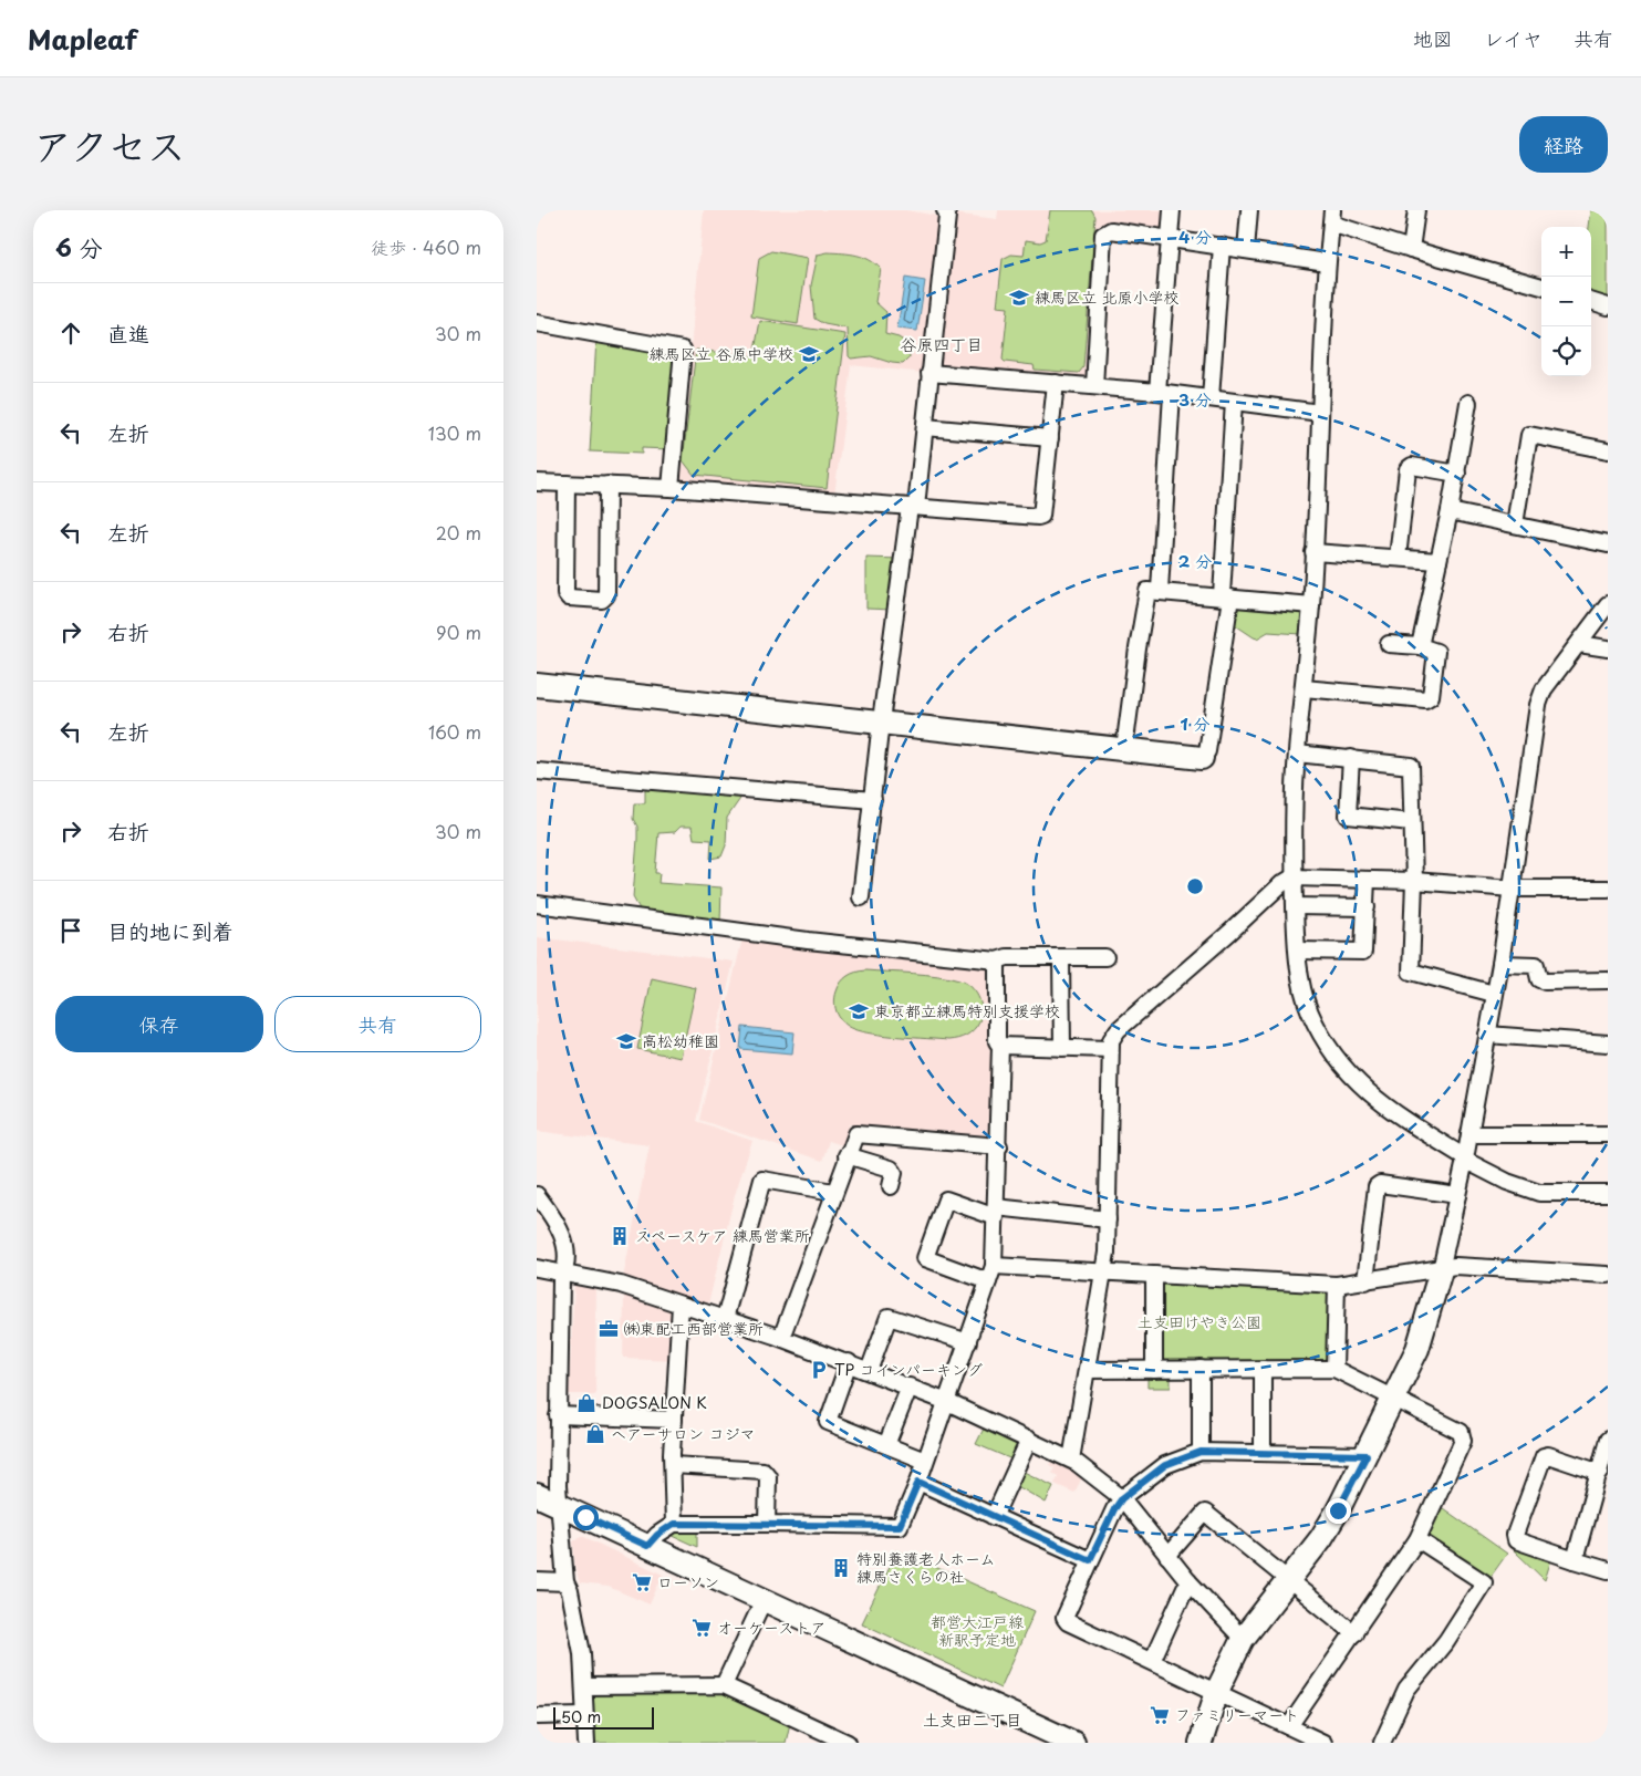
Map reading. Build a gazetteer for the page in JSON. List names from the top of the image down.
{
  "districts": ["谷原四丁目", "土支田二丁目"],
  "parks": ["土支田けやき公園", "都営大江戸線 新駅予定地"],
  "places": {
    "school or university": [
      "練馬区立 北原小学校",
      "練馬区立 谷原中学校",
      "東京都立練馬特別支援学校",
      "高松幼稚園"
    ],
    "building": ["スペースケア 練馬営業所", "特別養護老人ホーム 練馬さくらの社"],
    "office": ["㈱東配工西部営業所"],
    "parking": ["TP コインパーキング"],
    "shop": ["DOGSALON K", "ヘアーサロン コジマ"],
    "supermarket": ["ローソン", "オーケーストア", "ファミリーマート"]
  },
  "scale_bar": "50 m",
  "page": {
    "header": "Mapleaf",
    "nav": ["地図", "レイヤ", "共有"],
    "title": "アクセス",
    "buttons": [
      "経路",
      ["保存", "共有"]
    ],
    "heading": ["6 分", "徒歩 · 460 m"],
    "map_buttons": ["+", "−"],
    "list": [
      ["直進", "30 m"],
      ["左折", "130 m"],
      ["左折", "20 m"],
      ["右折", "90 m"],
      ["左折", "160 m"],
      ["右折", "30 m"],
      "目的地に到着"
    ],
    "scale": "50 m"
  },
  "rings": [
    "4 分",
    "3 分",
    "2 分",
    "1 分"
  ]
}
